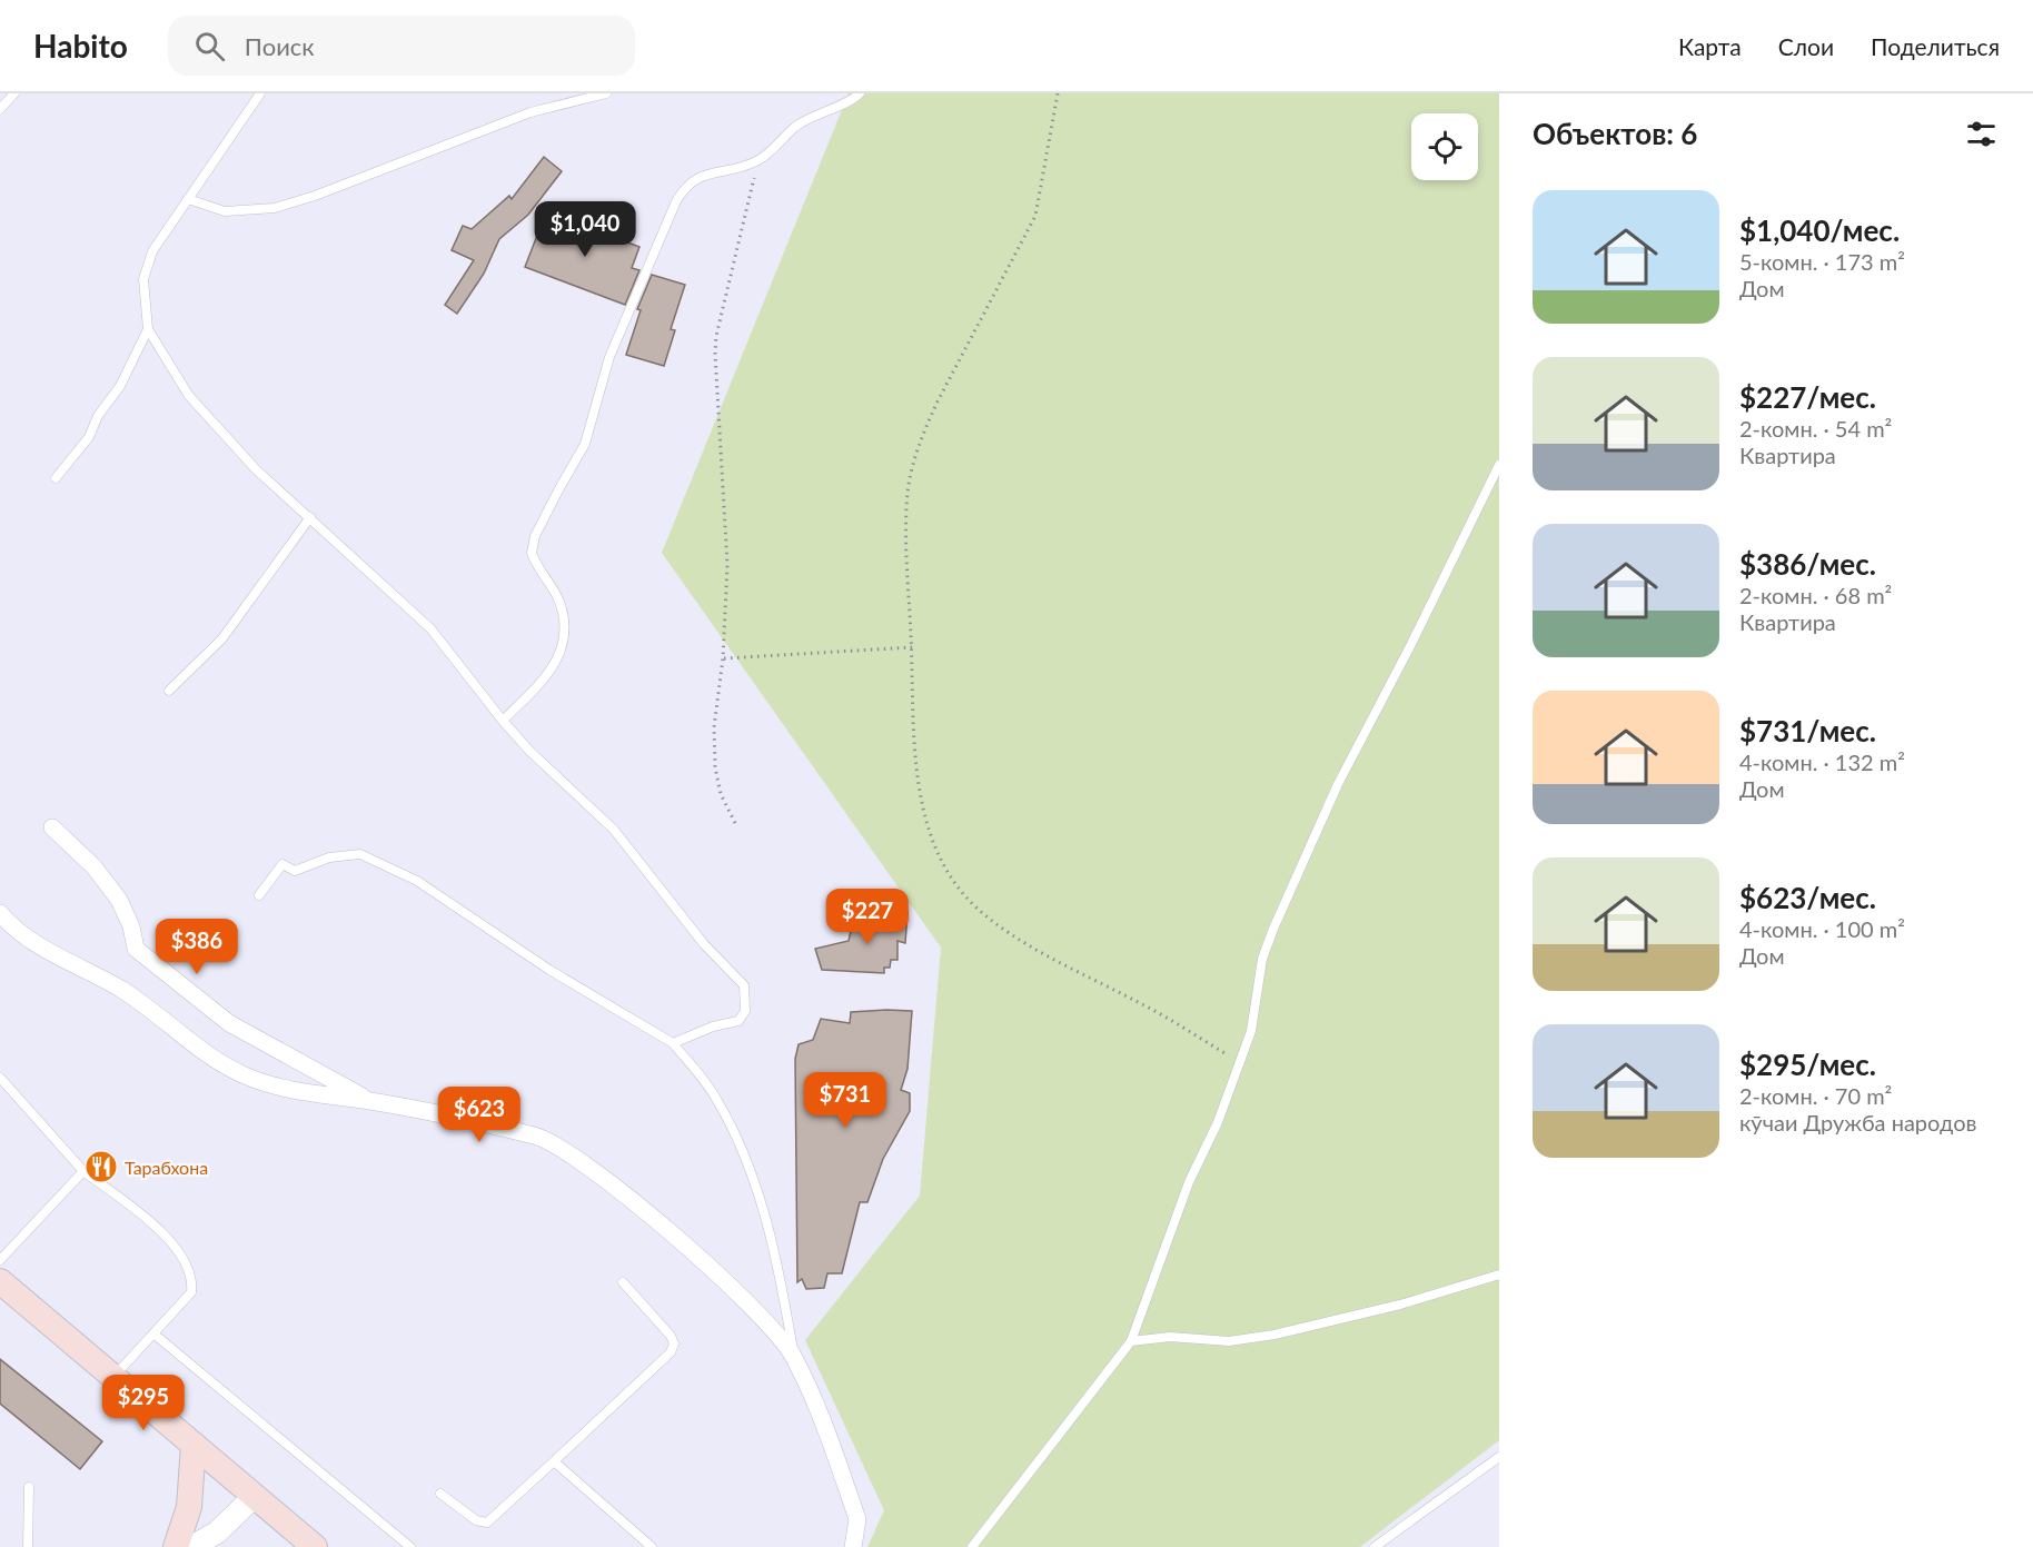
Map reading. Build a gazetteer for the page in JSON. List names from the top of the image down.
{
  "places": {
    "restaurant": ["Тарабхона"]
  },
  "page": {
    "header": "Habito",
    "search": "Поиск",
    "nav": ["Карта", "Слои", "Поделиться"],
    "heading": "Объектов: 6",
    "list": [
      {
        "name": "$1,040/мес.",
        "note": "5-комн. · 173 m² · Дом"
      },
      {
        "name": "$227/мес.",
        "note": "2-комн. · 54 m² · Квартира"
      },
      {
        "name": "$386/мес.",
        "note": "2-комн. · 68 m² · Квартира"
      },
      {
        "name": "$731/мес.",
        "note": "4-комн. · 132 m² · Дом"
      },
      {
        "name": "$623/мес.",
        "note": "4-комн. · 100 m² · Дом"
      },
      {
        "name": "$295/мес.",
        "note": "2-комн. · 70 m² · кӯчаи Дружба народов"
      }
    ],
    "price": [
      "$1,040",
      "$227",
      "$386",
      "$731",
      "$623",
      "$295"
    ]
  }
}
